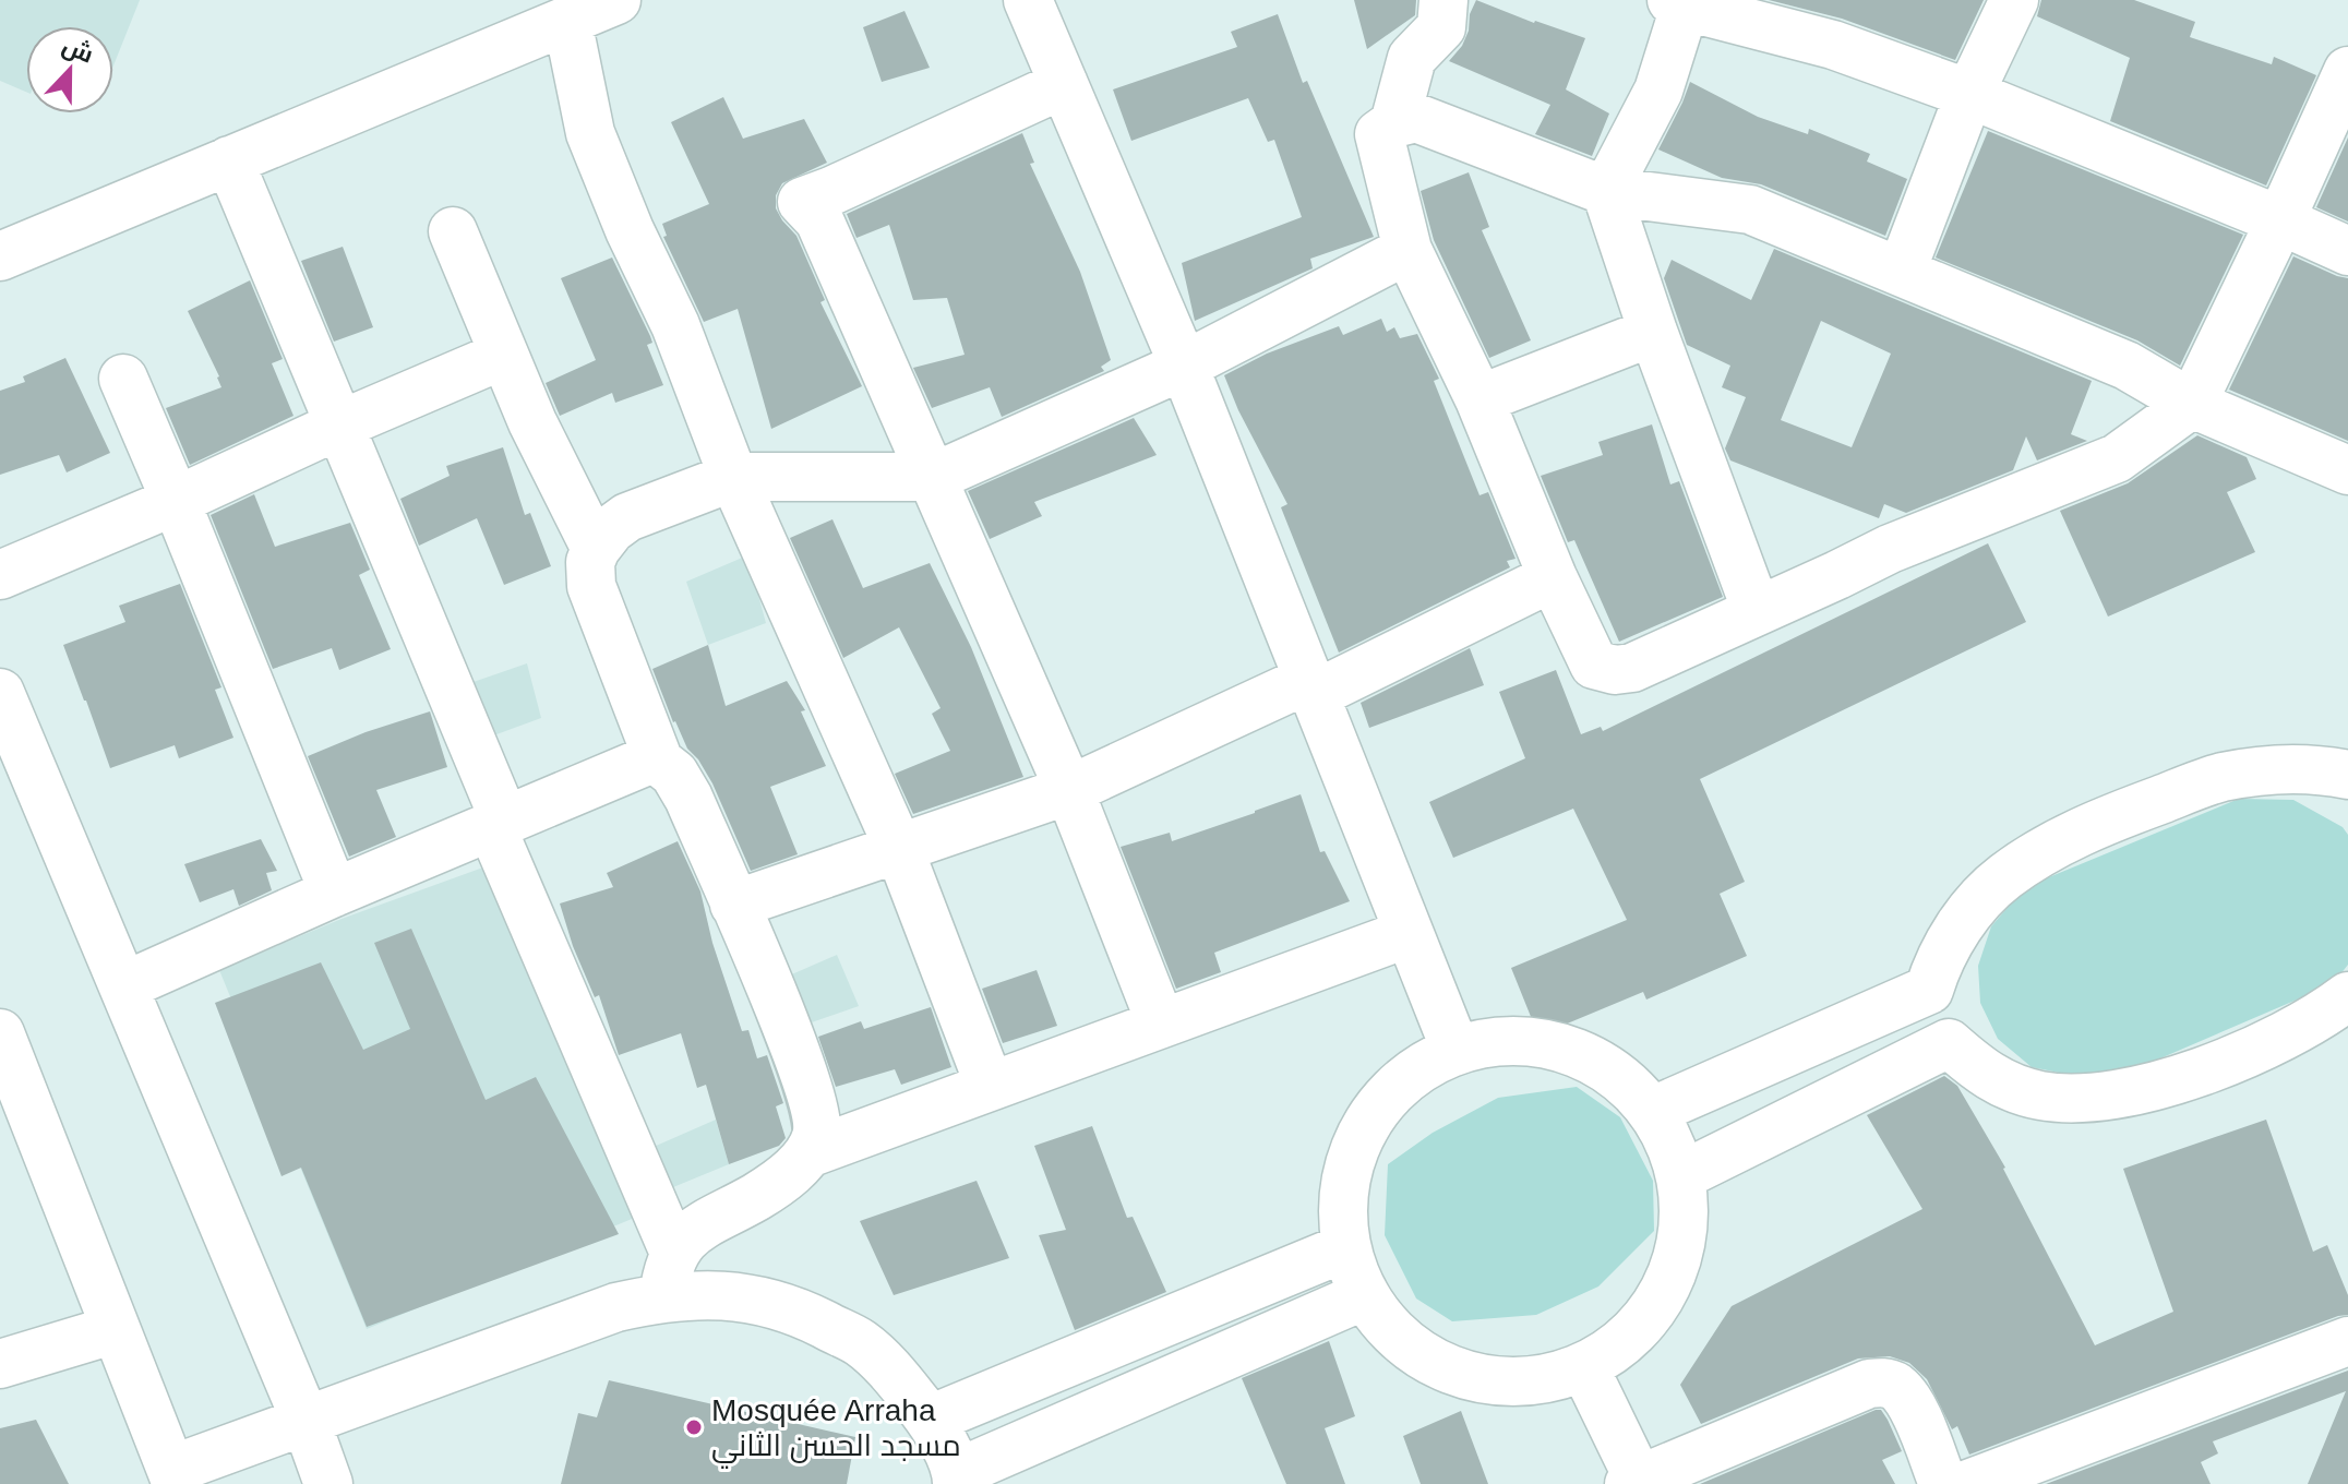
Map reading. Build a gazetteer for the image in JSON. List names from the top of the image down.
{
  "places": ["Mosquée Arraha مسجد الحسن الثاني"],
  "north": "top"
}
